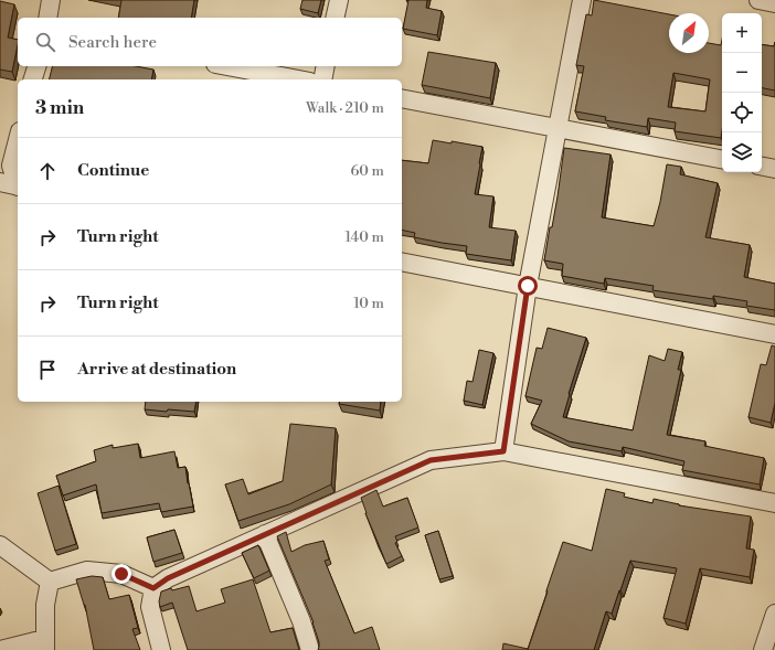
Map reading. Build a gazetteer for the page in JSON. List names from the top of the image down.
{
  "north": "top right",
  "page": {
    "map_buttons": ["+", "−"],
    "search": "Search here",
    "heading": ["3 min", "Walk · 210 m"],
    "list": [
      ["Continue", "60 m"],
      ["Turn right", "140 m"],
      ["Turn right", "10 m"],
      "Arrive at destination"
    ]
  }
}
